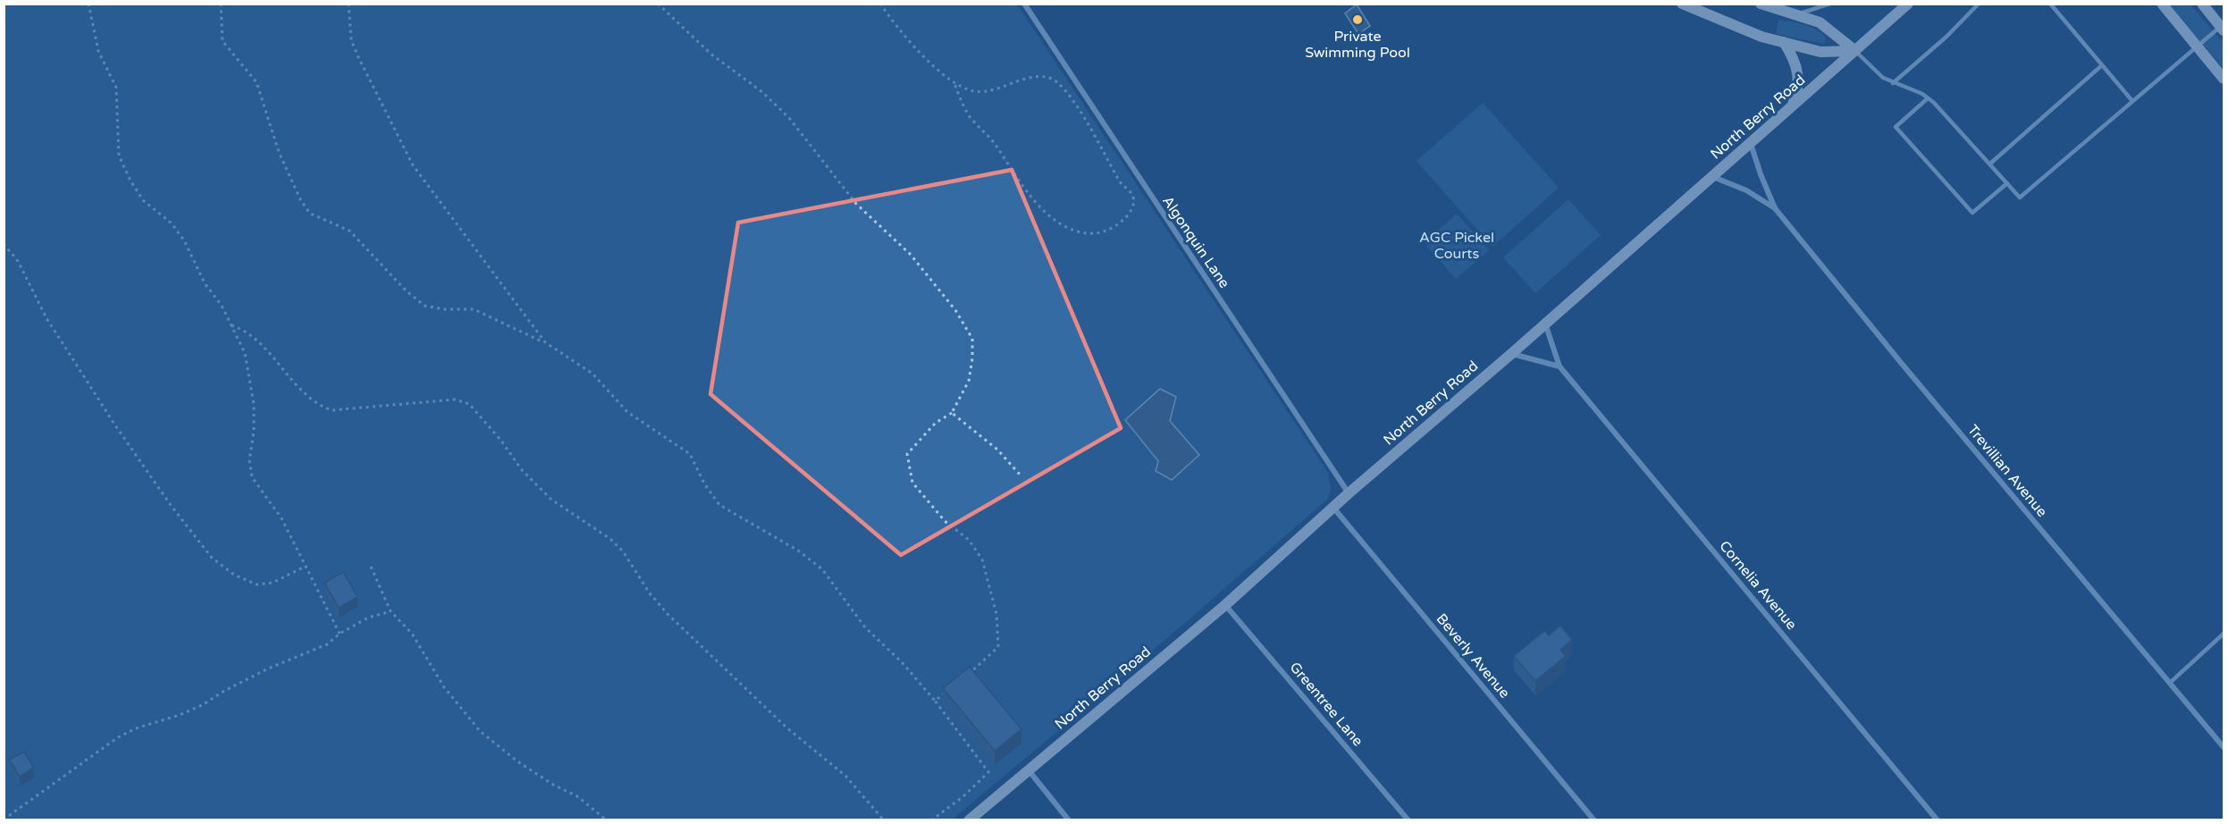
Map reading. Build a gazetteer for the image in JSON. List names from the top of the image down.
{
  "streets": {
    "main road": ["North Berry Road"],
    "street": [
      "Algonquin Lane",
      "Trevillian Avenue",
      "Cornelia Avenue",
      "Beverly Avenue",
      "Greentree Lane"
    ]
  },
  "crossings": [
    ["North Berry Road", "Algonquin Lane"],
    ["North Berry Road", "Trevillian Avenue"],
    ["North Berry Road", "Cornelia Avenue"],
    ["North Berry Road", "Beverly Avenue"],
    ["North Berry Road", "Greentree Lane"]
  ],
  "parks": ["AGC Pickel Courts"],
  "places": ["Private Swimming Pool"]
}
